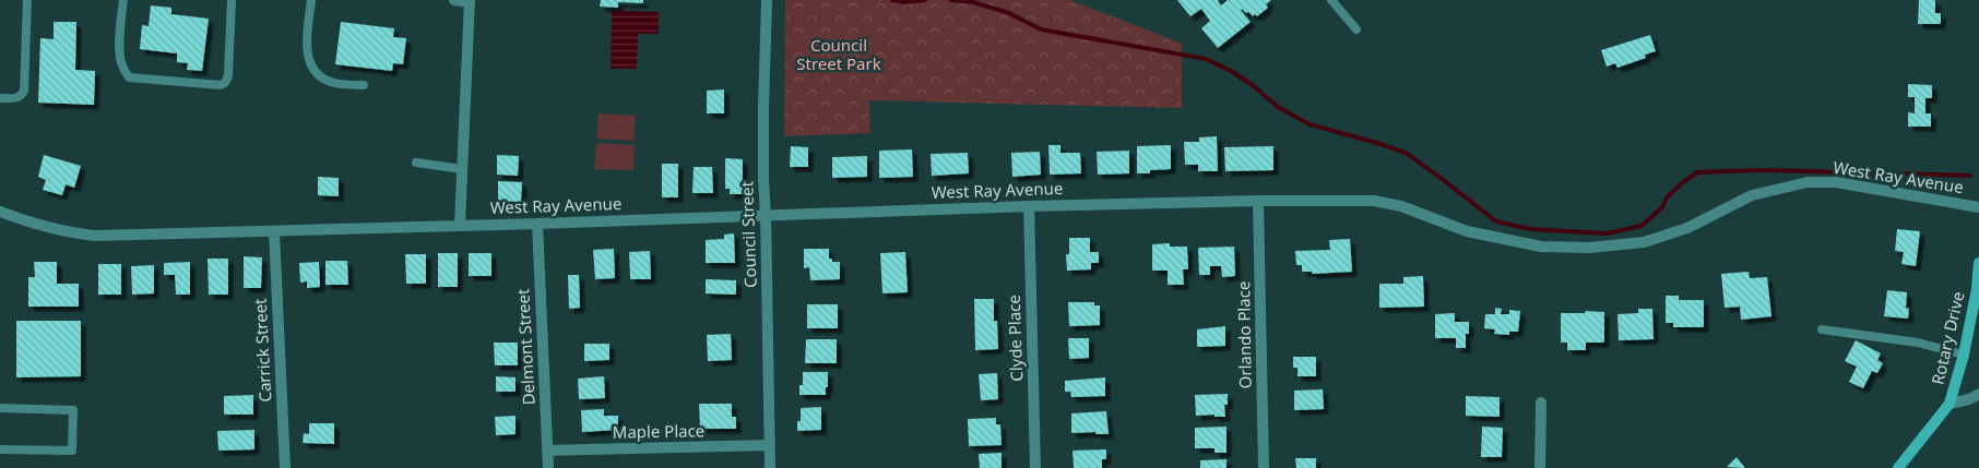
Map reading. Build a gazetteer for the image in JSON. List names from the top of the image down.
{
  "streets": {
    "street": [
      "West Ray Avenue",
      "Council Street",
      "Orlando Place",
      "Clyde Place",
      "Rotary Drive",
      "Delmont Street",
      "Carrick Street",
      "Maple Place"
    ]
  },
  "crossings": [
    ["West Ray Avenue", "Council Street"],
    ["West Ray Avenue", "Orlando Place"],
    ["West Ray Avenue", "Clyde Place"],
    ["West Ray Avenue", "Delmont Street"],
    ["West Ray Avenue", "Carrick Street"],
    ["Council Street", "Maple Place"],
    ["Delmont Street", "Maple Place"]
  ],
  "parks": ["Council Street Park"]
}
